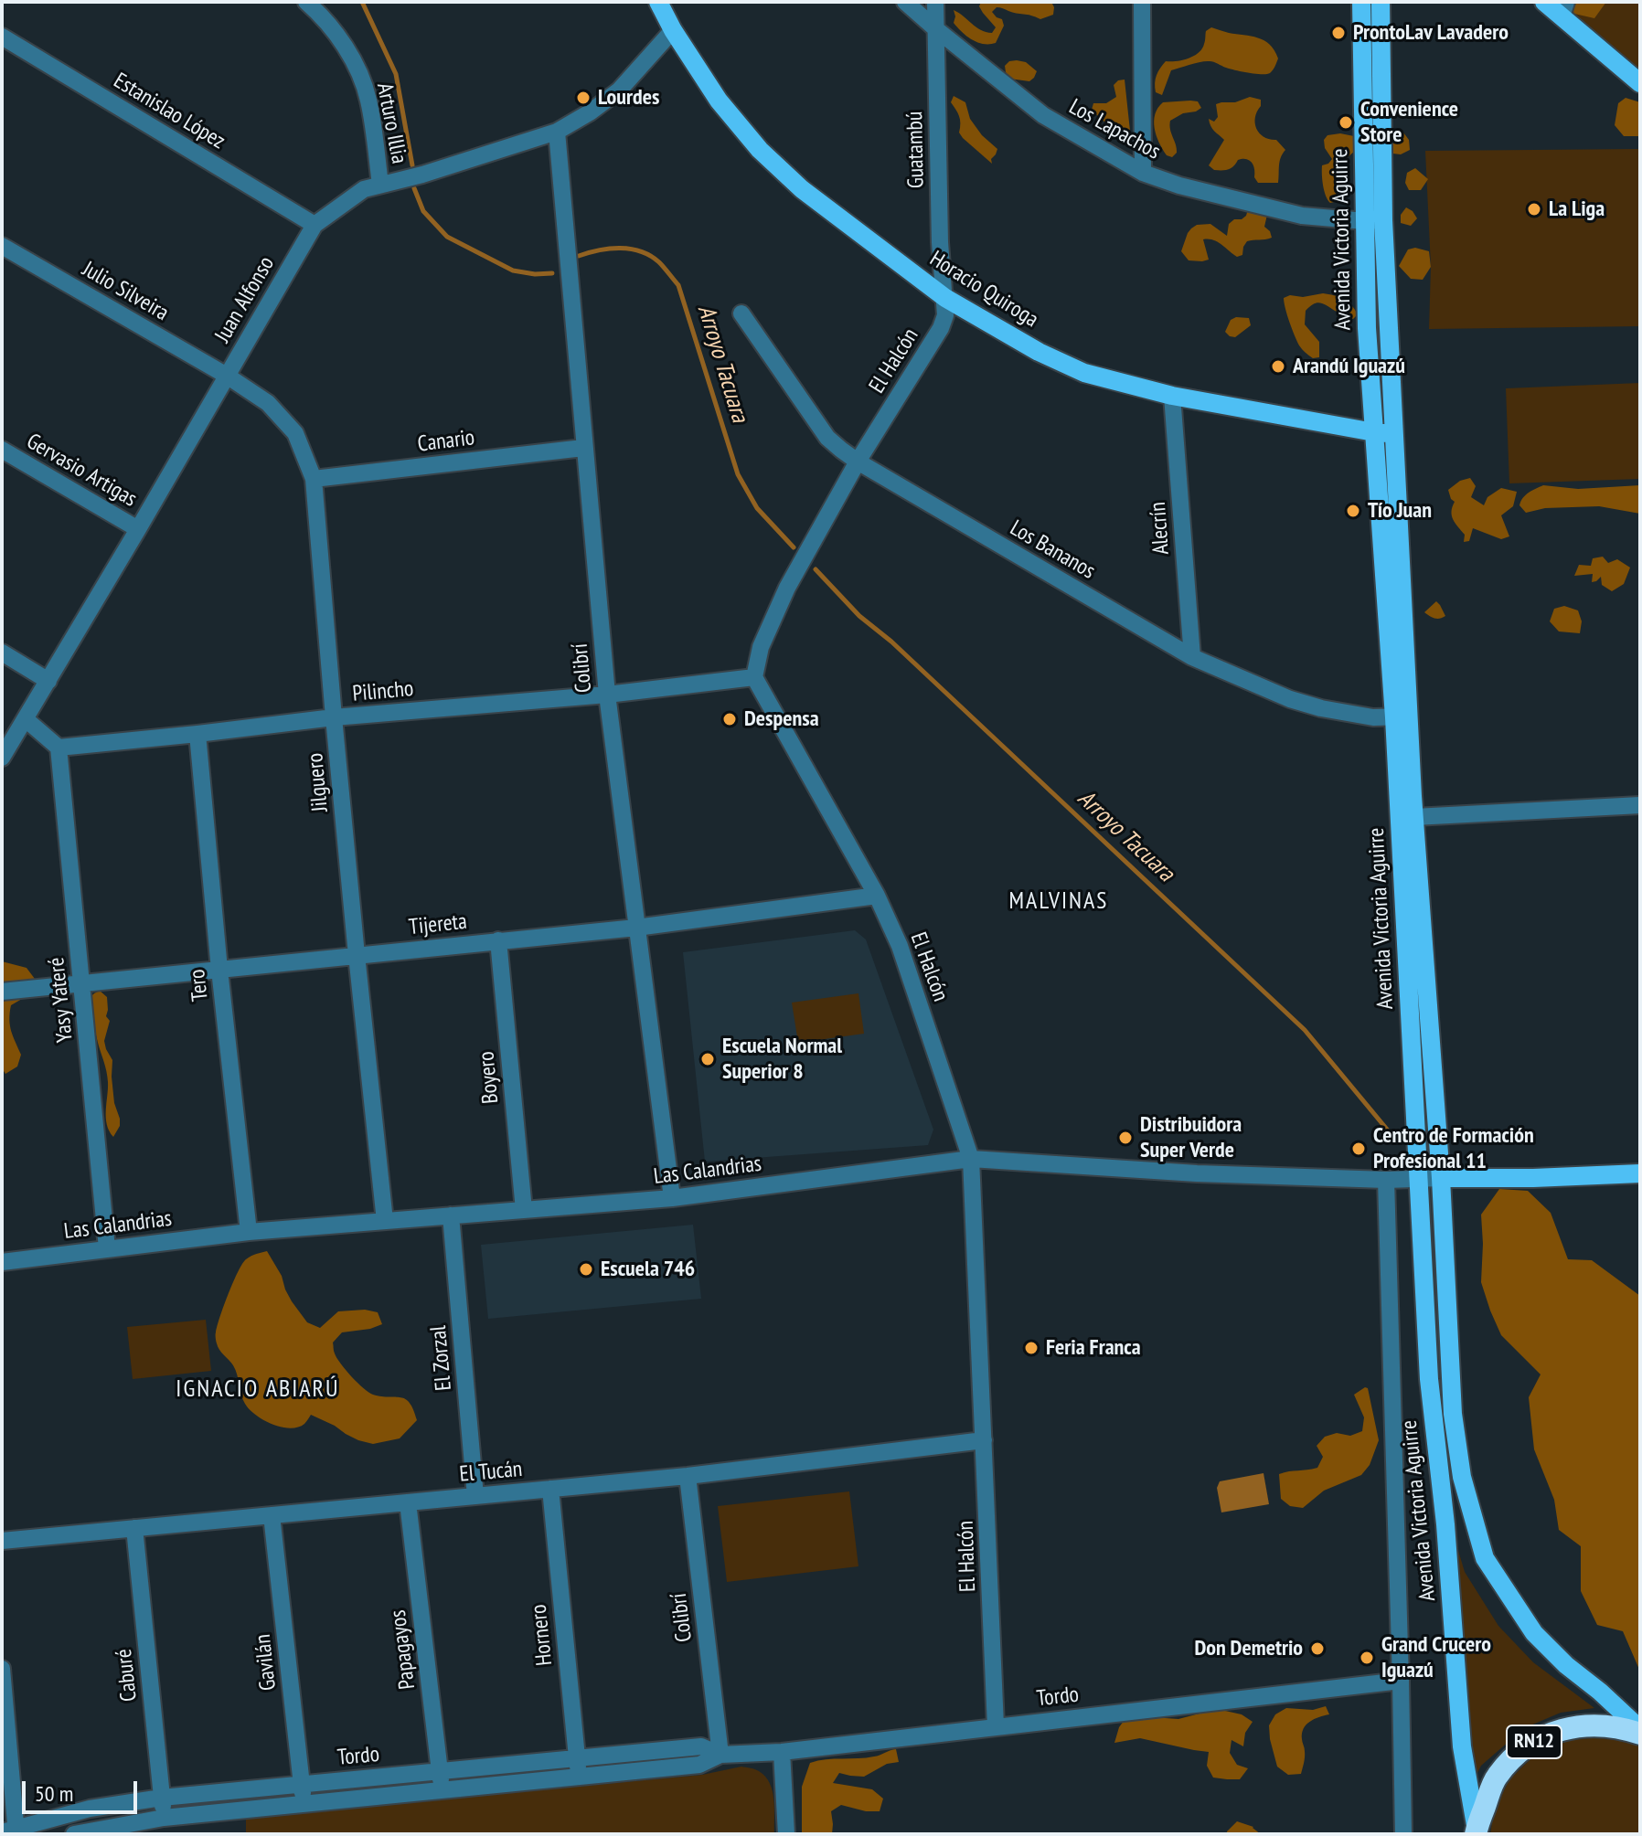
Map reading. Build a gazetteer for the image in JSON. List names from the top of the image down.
{
  "streets": {
    "highway": ["RN12"],
    "main road": ["Avenida Victoria Aguirre", "Horacio Quiroga"],
    "street": [
      "Estanislao López",
      "Arturo Illia",
      "Los Lapachos",
      "Guatambú",
      "Julio Silveira",
      "Juan Alfonso",
      "El Halcón",
      "Canario",
      "Gervasio Artigas",
      "Alecrín",
      "Los Bananos",
      "Colibrí",
      "Pilincho",
      "Jilguero",
      "Tijereta",
      "Tero",
      "Yasy Yateré",
      "Boyero",
      "Las Calandrias",
      "El Zorzal",
      "El Tucán",
      "Hornero",
      "Papagayos",
      "Gavilán",
      "Caburé",
      "Tordo"
    ]
  },
  "crossings": [
    ["Estanislao López", "Juan Alfonso"],
    ["Arturo Illia", "Juan Alfonso"],
    ["Los Lapachos", "Guatambú"],
    ["Los Lapachos", "Avenida Victoria Aguirre"],
    ["Guatambú", "Horacio Quiroga"],
    ["Guatambú", "El Halcón"],
    ["Avenida Victoria Aguirre", "Horacio Quiroga"],
    ["Avenida Victoria Aguirre", "Los Bananos"],
    ["Avenida Victoria Aguirre", "Las Calandrias"],
    ["Avenida Victoria Aguirre", "RN12"],
    ["Horacio Quiroga", "Juan Alfonso"],
    ["Horacio Quiroga", "El Halcón"],
    ["Horacio Quiroga", "Alecrín"],
    ["Julio Silveira", "Juan Alfonso"],
    ["Julio Silveira", "Jilguero"],
    ["Juan Alfonso", "Gervasio Artigas"],
    ["Juan Alfonso", "Colibrí"],
    ["Juan Alfonso", "Jilguero"],
    ["El Halcón", "Los Bananos"],
    ["El Halcón", "Pilincho"],
    ["El Halcón", "Tijereta"],
    ["El Halcón", "Las Calandrias"],
    ["El Halcón", "El Tucán"],
    ["El Halcón", "Tordo"],
    ["Canario", "Colibrí"],
    ["Canario", "Jilguero"],
    ["Alecrín", "Los Bananos"],
    ["Colibrí", "Pilincho"],
    ["Colibrí", "Tijereta"],
    ["Colibrí", "Las Calandrias"],
    ["Colibrí", "El Tucán"],
    ["Colibrí", "Tordo"],
    ["Pilincho", "Jilguero"],
    ["Pilincho", "Tero"],
    ["Pilincho", "Yasy Yateré"],
    ["Jilguero", "Tijereta"],
    ["Jilguero", "Las Calandrias"],
    ["Tijereta", "Tero"],
    ["Tijereta", "Yasy Yateré"],
    ["Tijereta", "Boyero"],
    ["Tero", "Las Calandrias"],
    ["Yasy Yateré", "Las Calandrias"],
    ["Boyero", "Las Calandrias"],
    ["Las Calandrias", "El Zorzal"],
    ["El Zorzal", "El Tucán"],
    ["El Tucán", "Hornero"],
    ["El Tucán", "Papagayos"],
    ["El Tucán", "Gavilán"],
    ["El Tucán", "Caburé"],
    ["Hornero", "Tordo"],
    ["Papagayos", "Tordo"],
    ["Gavilán", "Tordo"],
    ["Caburé", "Tordo"]
  ],
  "districts": ["MALVINAS", "IGNACIO ABIARÚ"],
  "water": ["Arroyo Tacuara"],
  "places": [
    "ProntoLav Lavadero",
    "Lourdes",
    "Convenience Store",
    "La Liga",
    "Arandú Iguazú",
    "Tío Juan",
    "Despensa",
    "Escuela Normal Superior 8",
    "Distribuidora Super Verde",
    "Centro de Formación Profesional 11",
    "Escuela 746",
    "Feria Franca",
    "Don Demetrio",
    "Grand Crucero Iguazú"
  ],
  "scale_bar": "50 m"
}
